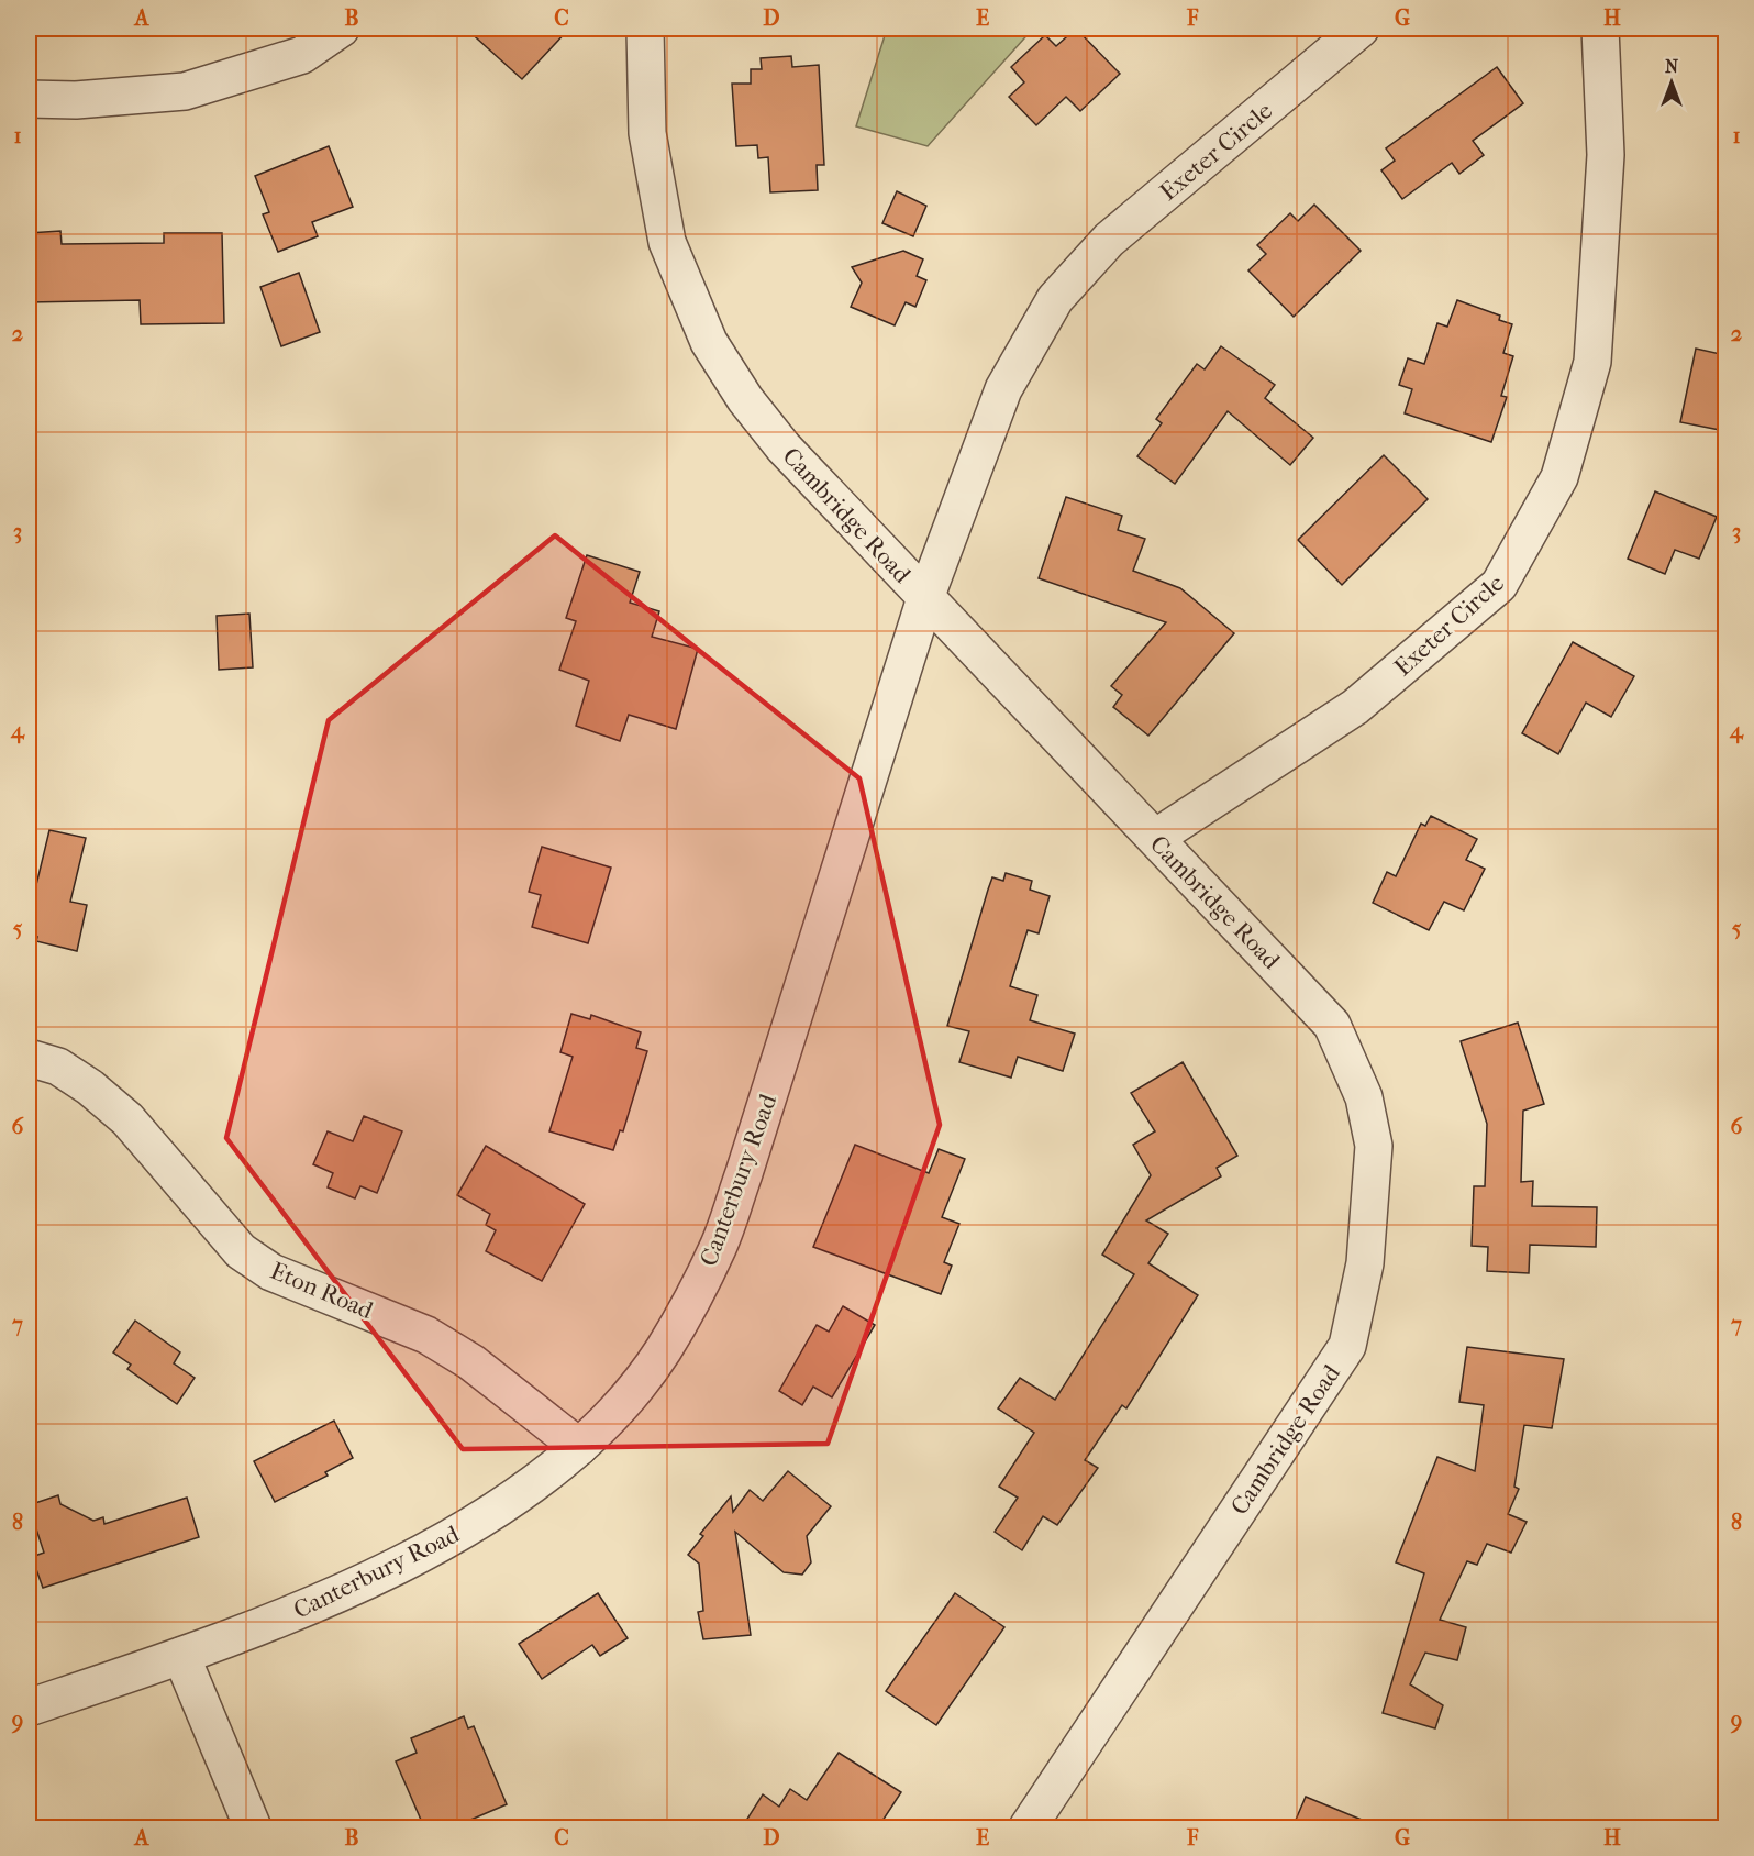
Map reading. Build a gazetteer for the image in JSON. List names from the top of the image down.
{
  "streets": {
    "street": [
      "Exeter Circle",
      "Cambridge Road",
      "Canterbury Road",
      "Eton Road"
    ]
  },
  "crossings": [
    ["Exeter Circle", "Cambridge Road"],
    ["Exeter Circle", "Canterbury Road"],
    ["Cambridge Road", "Canterbury Road"],
    ["Canterbury Road", "Eton Road"]
  ],
  "north": "top",
  "grid": {
    "columns": [
      "A",
      "B",
      "C",
      "D",
      "E",
      "F",
      "G",
      "H"
    ],
    "rows": [
      "1",
      "2",
      "3",
      "4",
      "5",
      "6",
      "7",
      "8",
      "9"
    ]
  }
}
